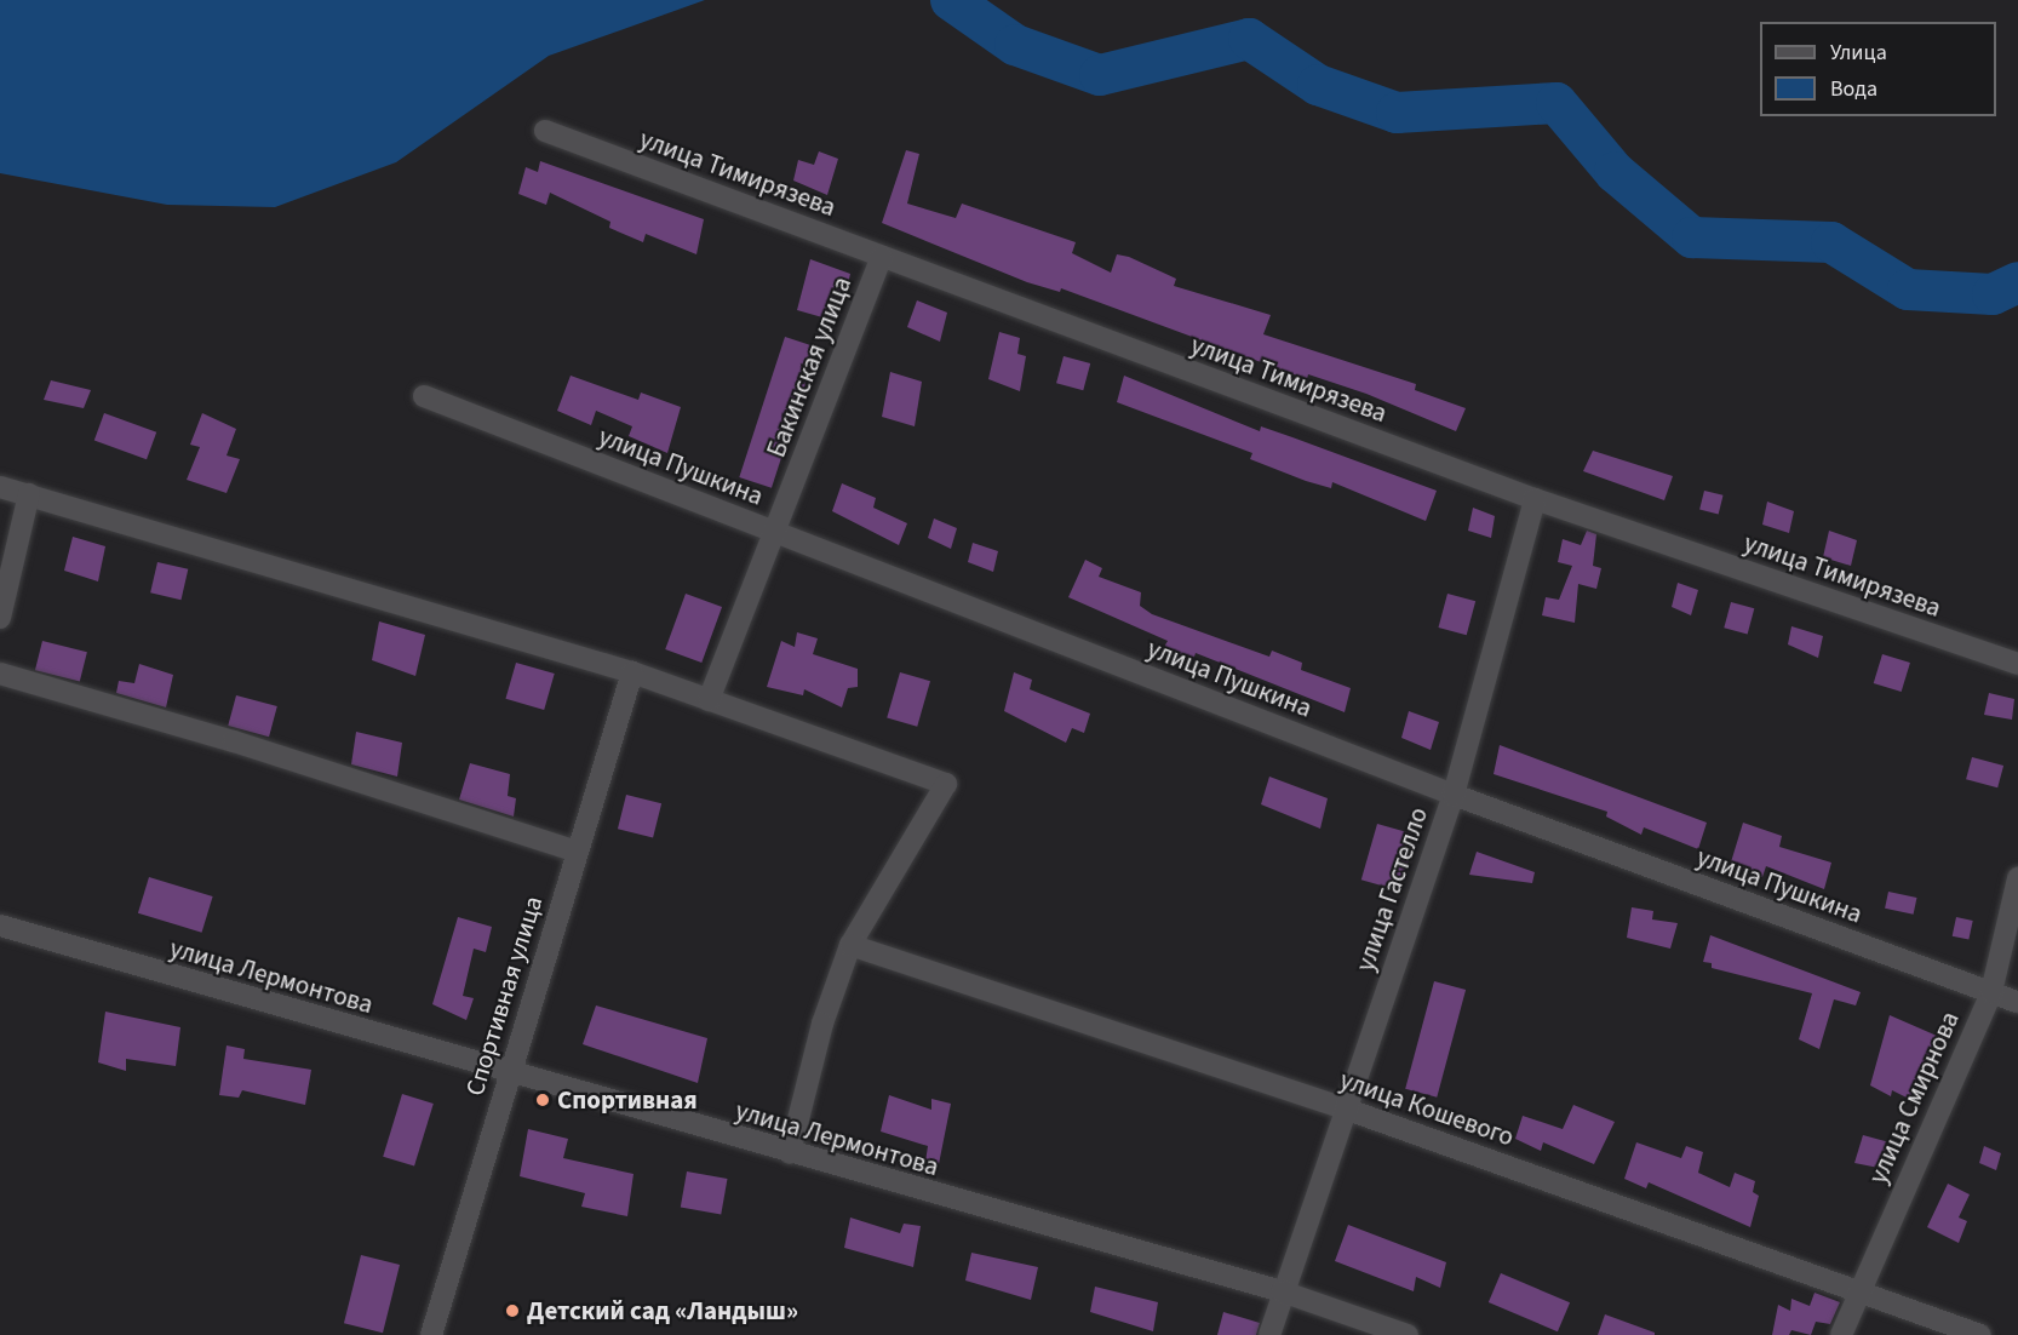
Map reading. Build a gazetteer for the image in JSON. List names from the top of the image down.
{
  "streets": {
    "street": [
      "улица Тимирязева",
      "Бакинская улица",
      "улица Пушкина",
      "улица Гастелло",
      "улица Лермонтова",
      "Спортивная улица",
      "улица Смирнова",
      "улица Кошевого"
    ]
  },
  "crossings": [
    ["улица Тимирязева", "Бакинская улица"],
    ["улица Тимирязева", "улица Гастелло"],
    ["Бакинская улица", "улица Пушкина"],
    ["улица Пушкина", "улица Гастелло"],
    ["улица Пушкина", "улица Смирнова"],
    ["улица Гастелло", "улица Лермонтова"],
    ["улица Гастелло", "улица Кошевого"],
    ["улица Лермонтова", "Спортивная улица"],
    ["улица Смирнова", "улица Кошевого"]
  ],
  "places": ["Спортивная", "Детский сад «Ландыш»"],
  "legend": ["Улица", "Вода"]
}
